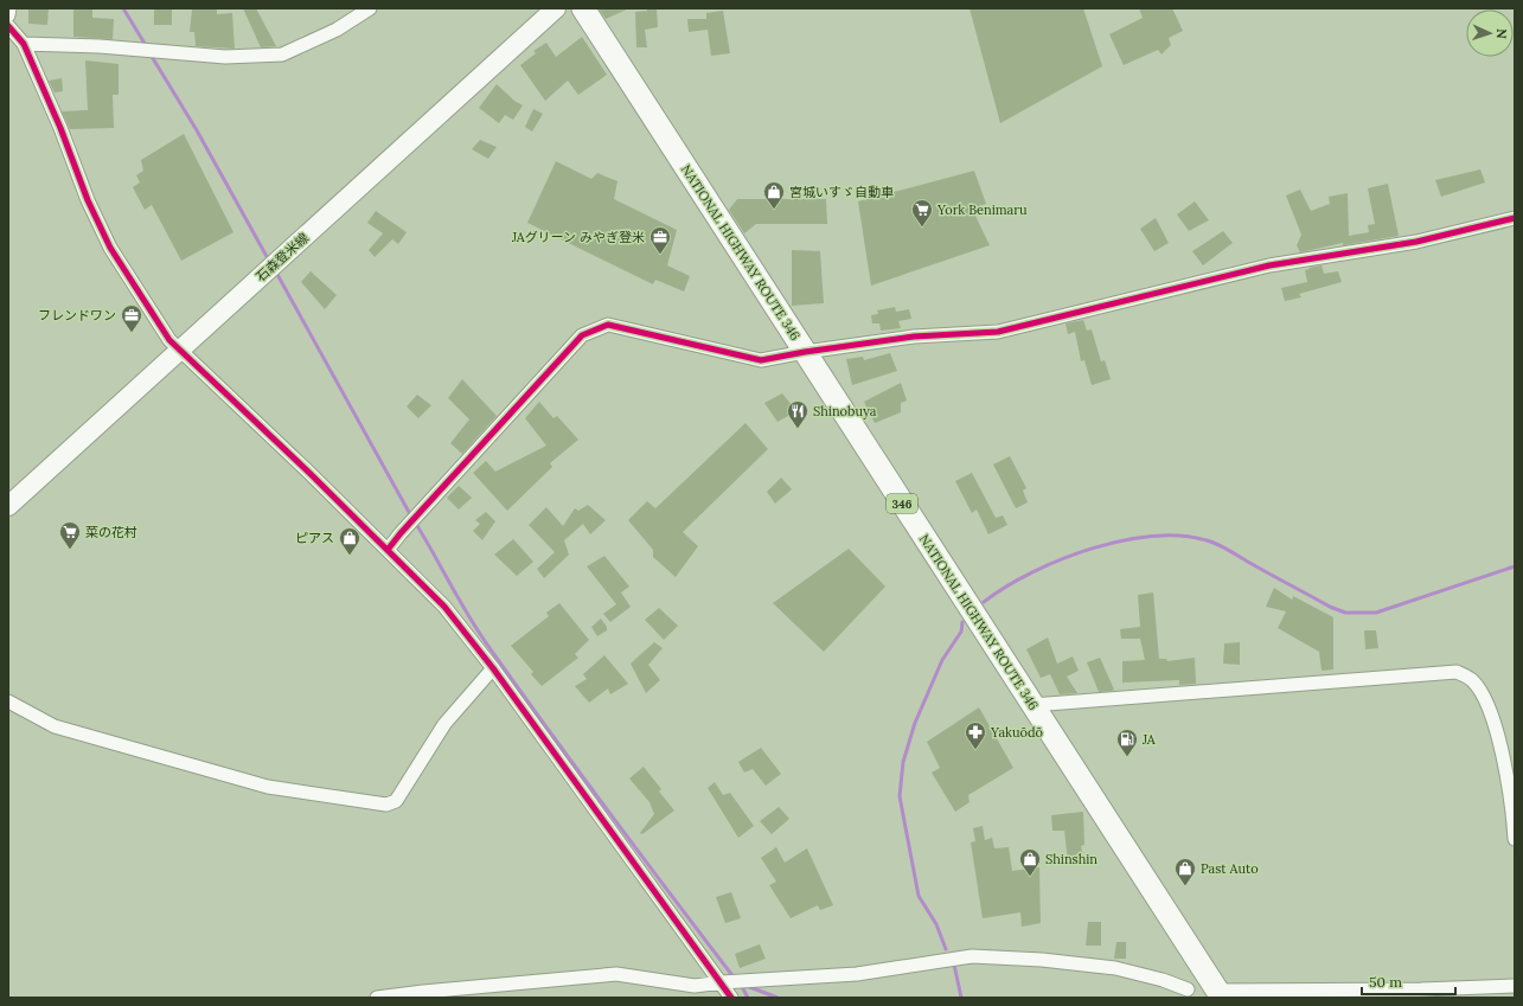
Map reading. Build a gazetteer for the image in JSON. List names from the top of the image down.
{
  "streets": {
    "highway": ["NATIONAL HIGHWAY ROUTE 346", "346"],
    "main road": ["石森登米線"]
  },
  "places": {
    "shop": [
      "宮城いすゞ自動車",
      "ピアス",
      "Shinshin",
      "Past Auto"
    ],
    "supermarket": ["York Benimaru", "菜の花村"],
    "office": ["JAグリーン みやぎ登米", "フレンドワン"],
    "restaurant": ["Shinobuya"],
    "pharmacy": ["Yakuōdō"],
    "fuel station": ["JA"]
  },
  "scale_bar": "50 m",
  "north": "right"
}
